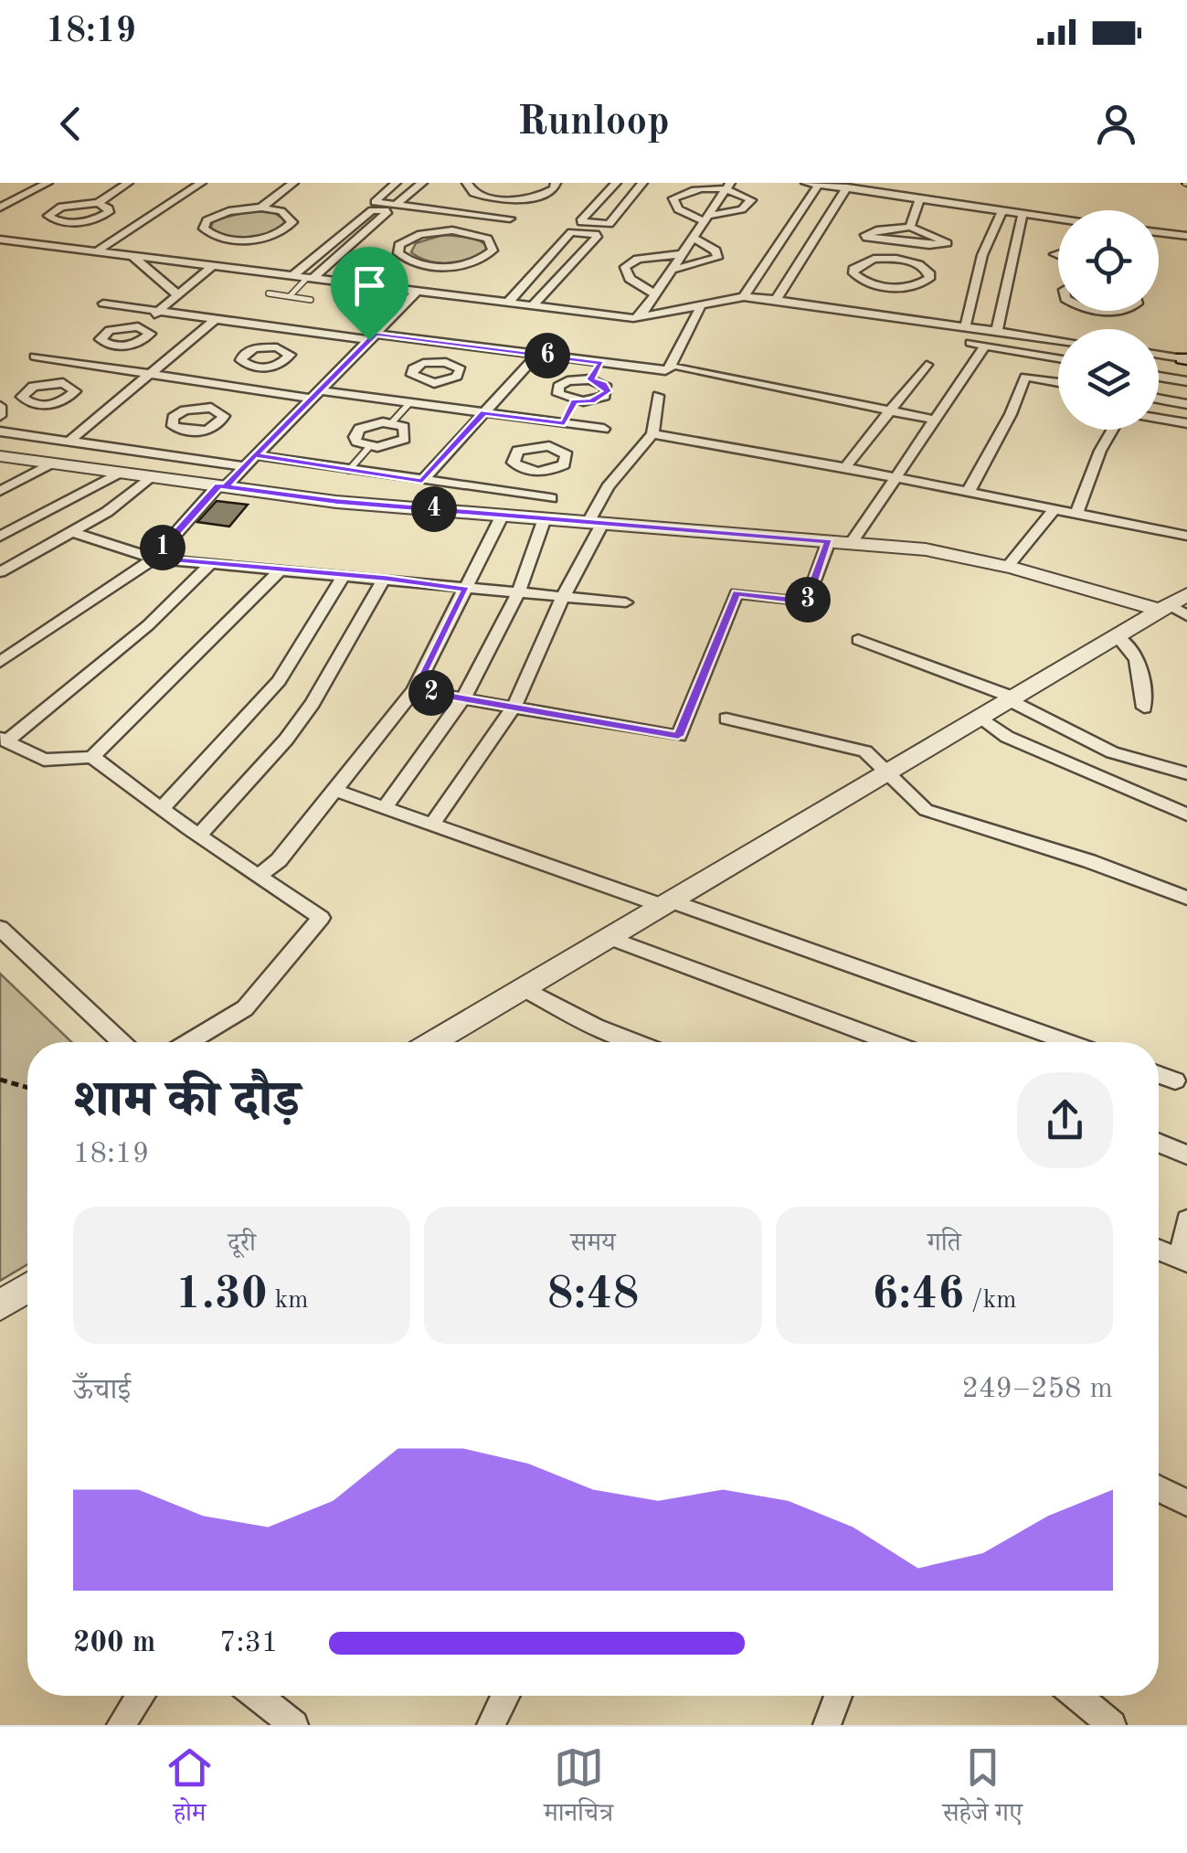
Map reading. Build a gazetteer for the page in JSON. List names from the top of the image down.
{
  "page": {
    "status": "18:19",
    "header": "Runloop",
    "pins": [
      "6",
      "4",
      "1",
      "3",
      "2"
    ],
    "heading": ["शाम की दौड़", "18:19"],
    "stats": [
      ["दूरी", "1.30 km"],
      ["समय", "8:48"],
      ["गति", "6:46 /km"]
    ],
    "chart": ["ऊँचाई", "249–258 m"],
    "list": [
      {
        "name": "200 m",
        "note": "7:31"
      }
    ],
    "tabs": ["होम", "मानचित्र", "सहेजे गए"]
  }
}
